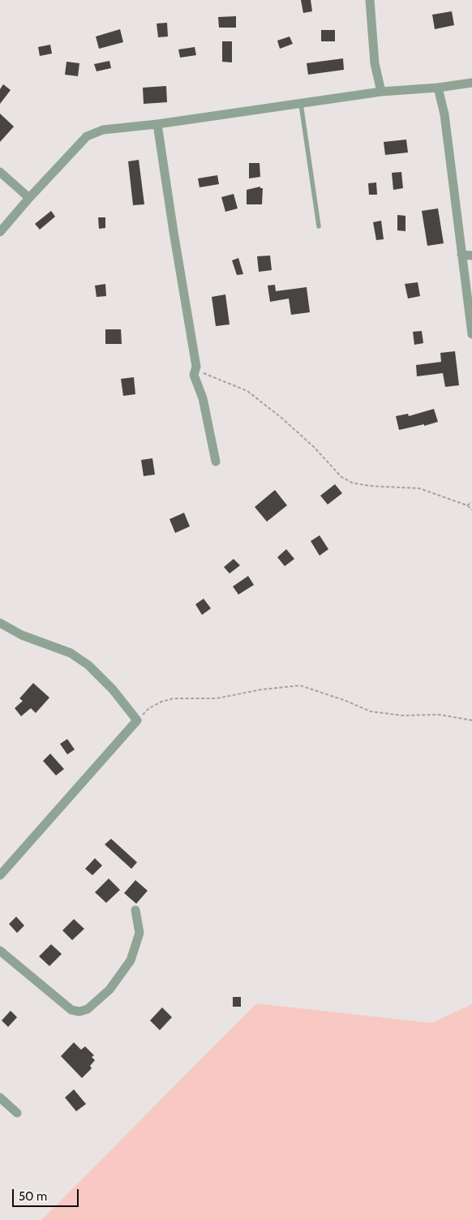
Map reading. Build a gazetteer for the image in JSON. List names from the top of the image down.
{
  "scale_bar": "50 m"
}
